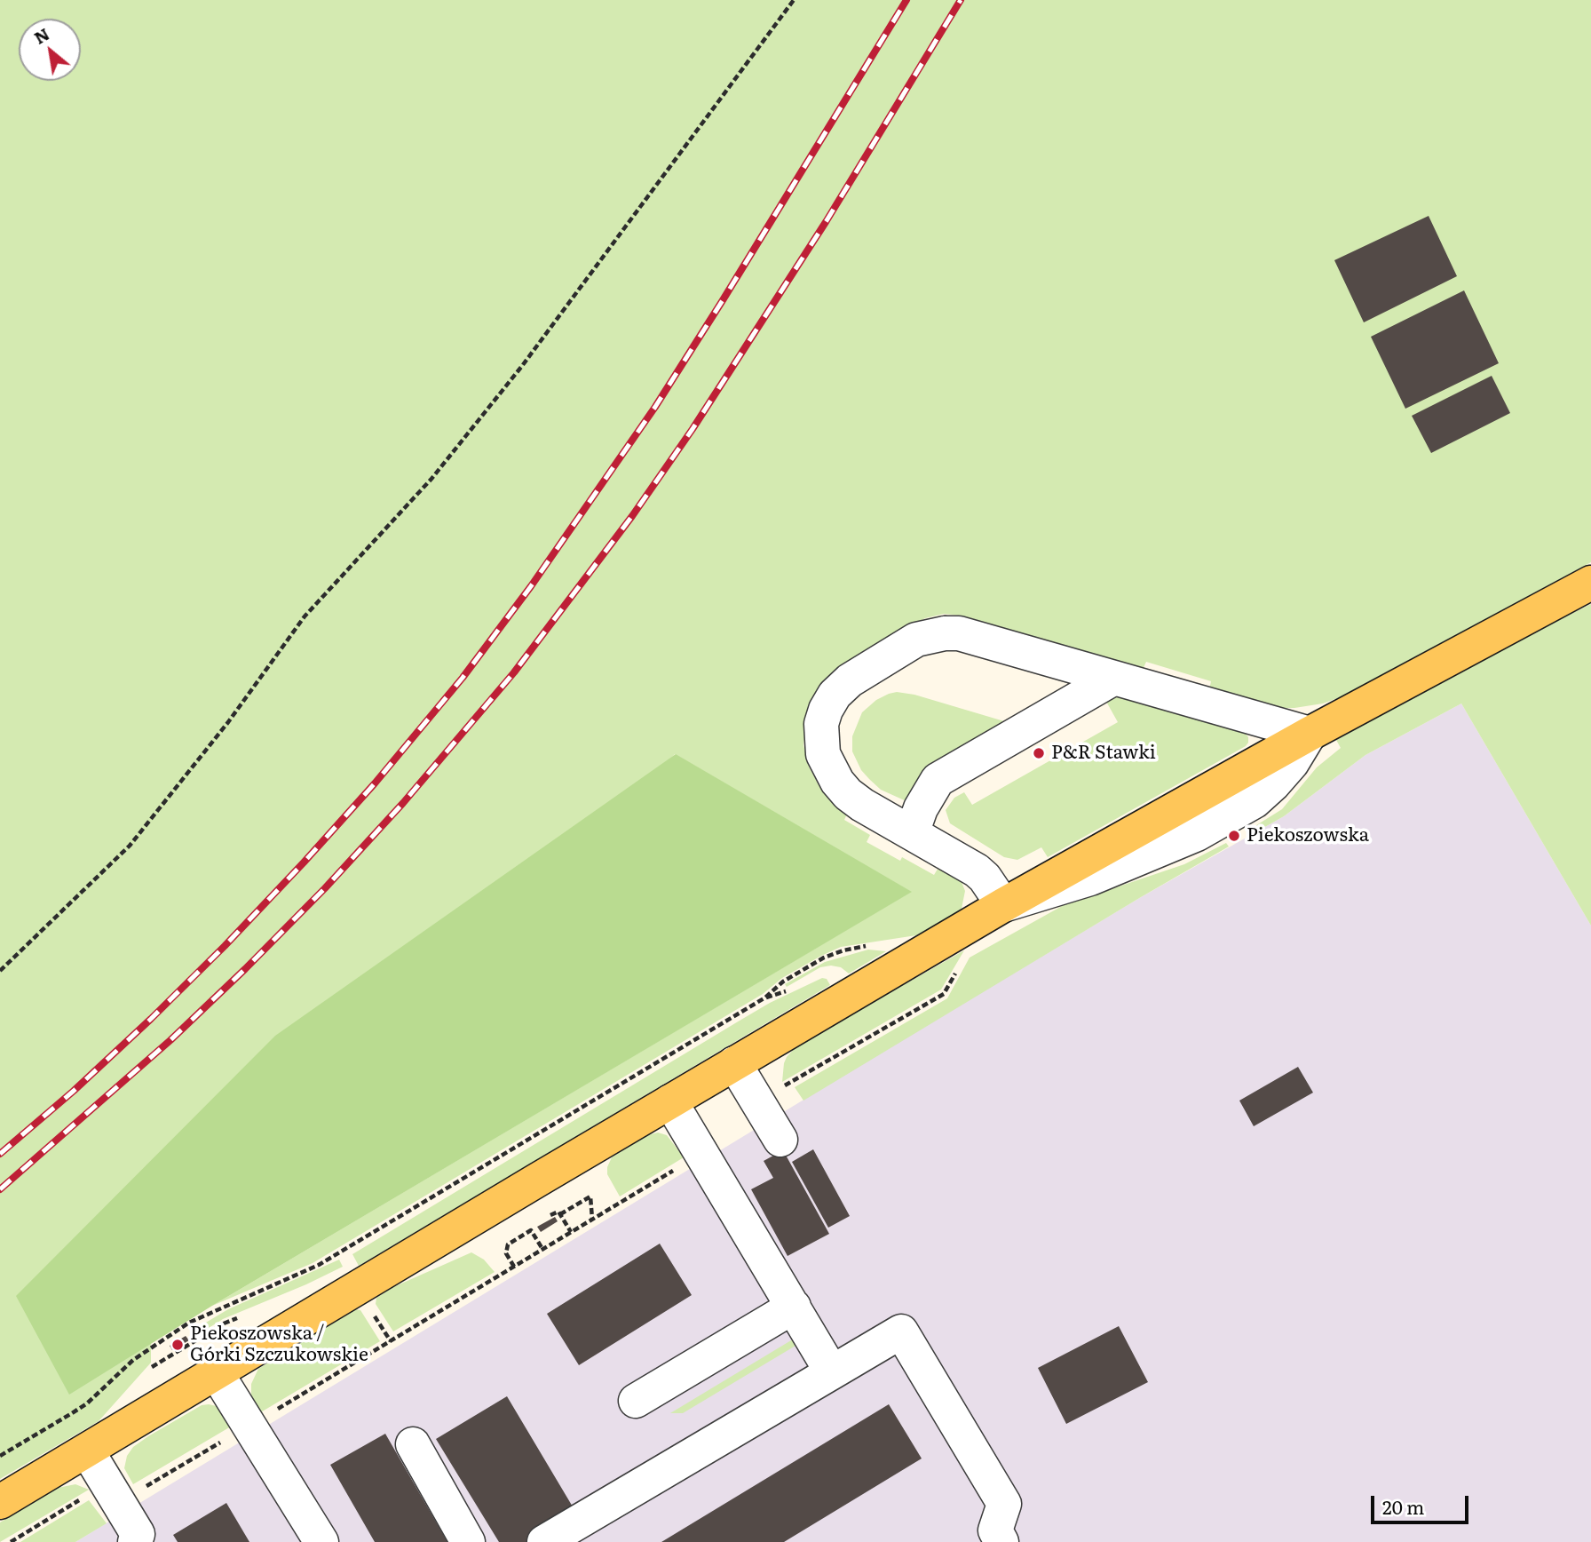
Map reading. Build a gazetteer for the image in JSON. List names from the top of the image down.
{
  "places": ["P&R Stawki", "Piekoszowska", "Piekoszowska / Górki Szczukowskie"],
  "scale_bar": "20 m",
  "north": "top left"
}
